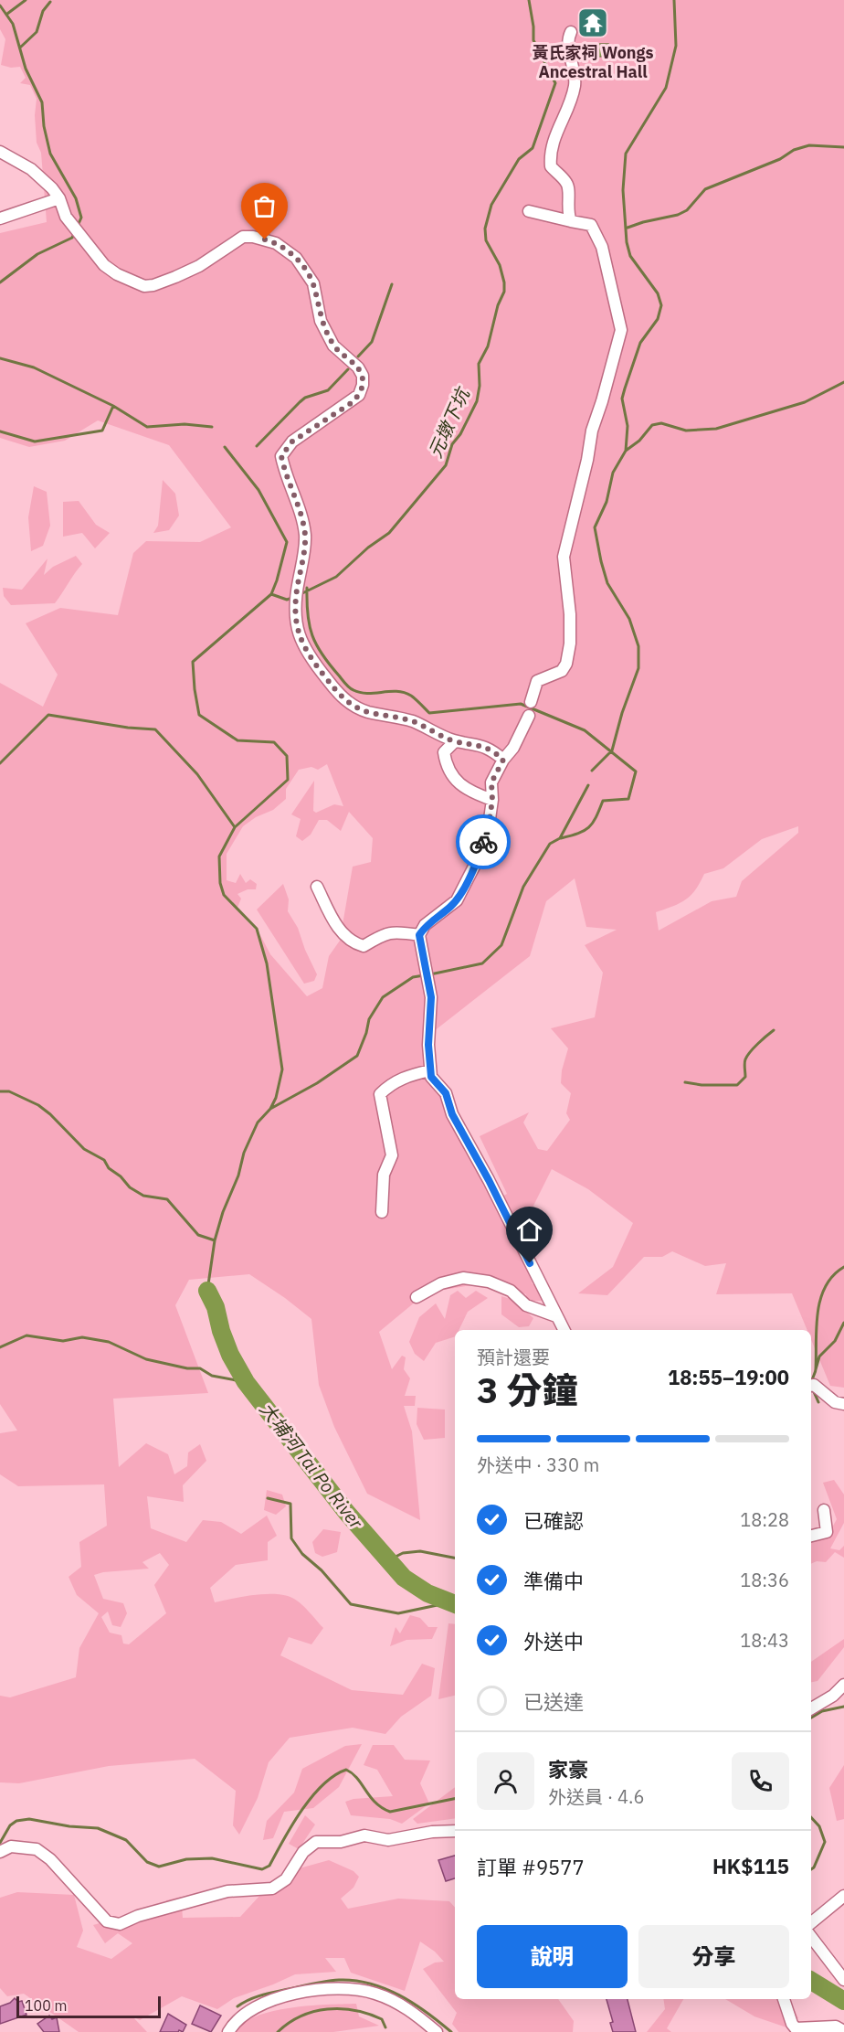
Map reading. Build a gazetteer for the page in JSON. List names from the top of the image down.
{
  "water": ["元墩下坑", "大埔河 Tai Po River"],
  "places": {
    "temple": ["黃氏家祠 Wongs Ancestral Hall"]
  },
  "scale_bar": "100 m",
  "page": {
    "heading": ["3 分鐘", "預計還要", "18:55–19:00"],
    "panel": [
      "家豪",
      "外送員 · 4.6",
      "訂單 #9577",
      "HK$115"
    ],
    "bar": "外送中 · 330 m",
    "list": [
      ["已確認", "18:28"],
      ["準備中", "18:36"],
      ["外送中", "18:43"],
      "已送達"
    ],
    "buttons": ["說明", "分享"],
    "scale": "100 m"
  }
}
